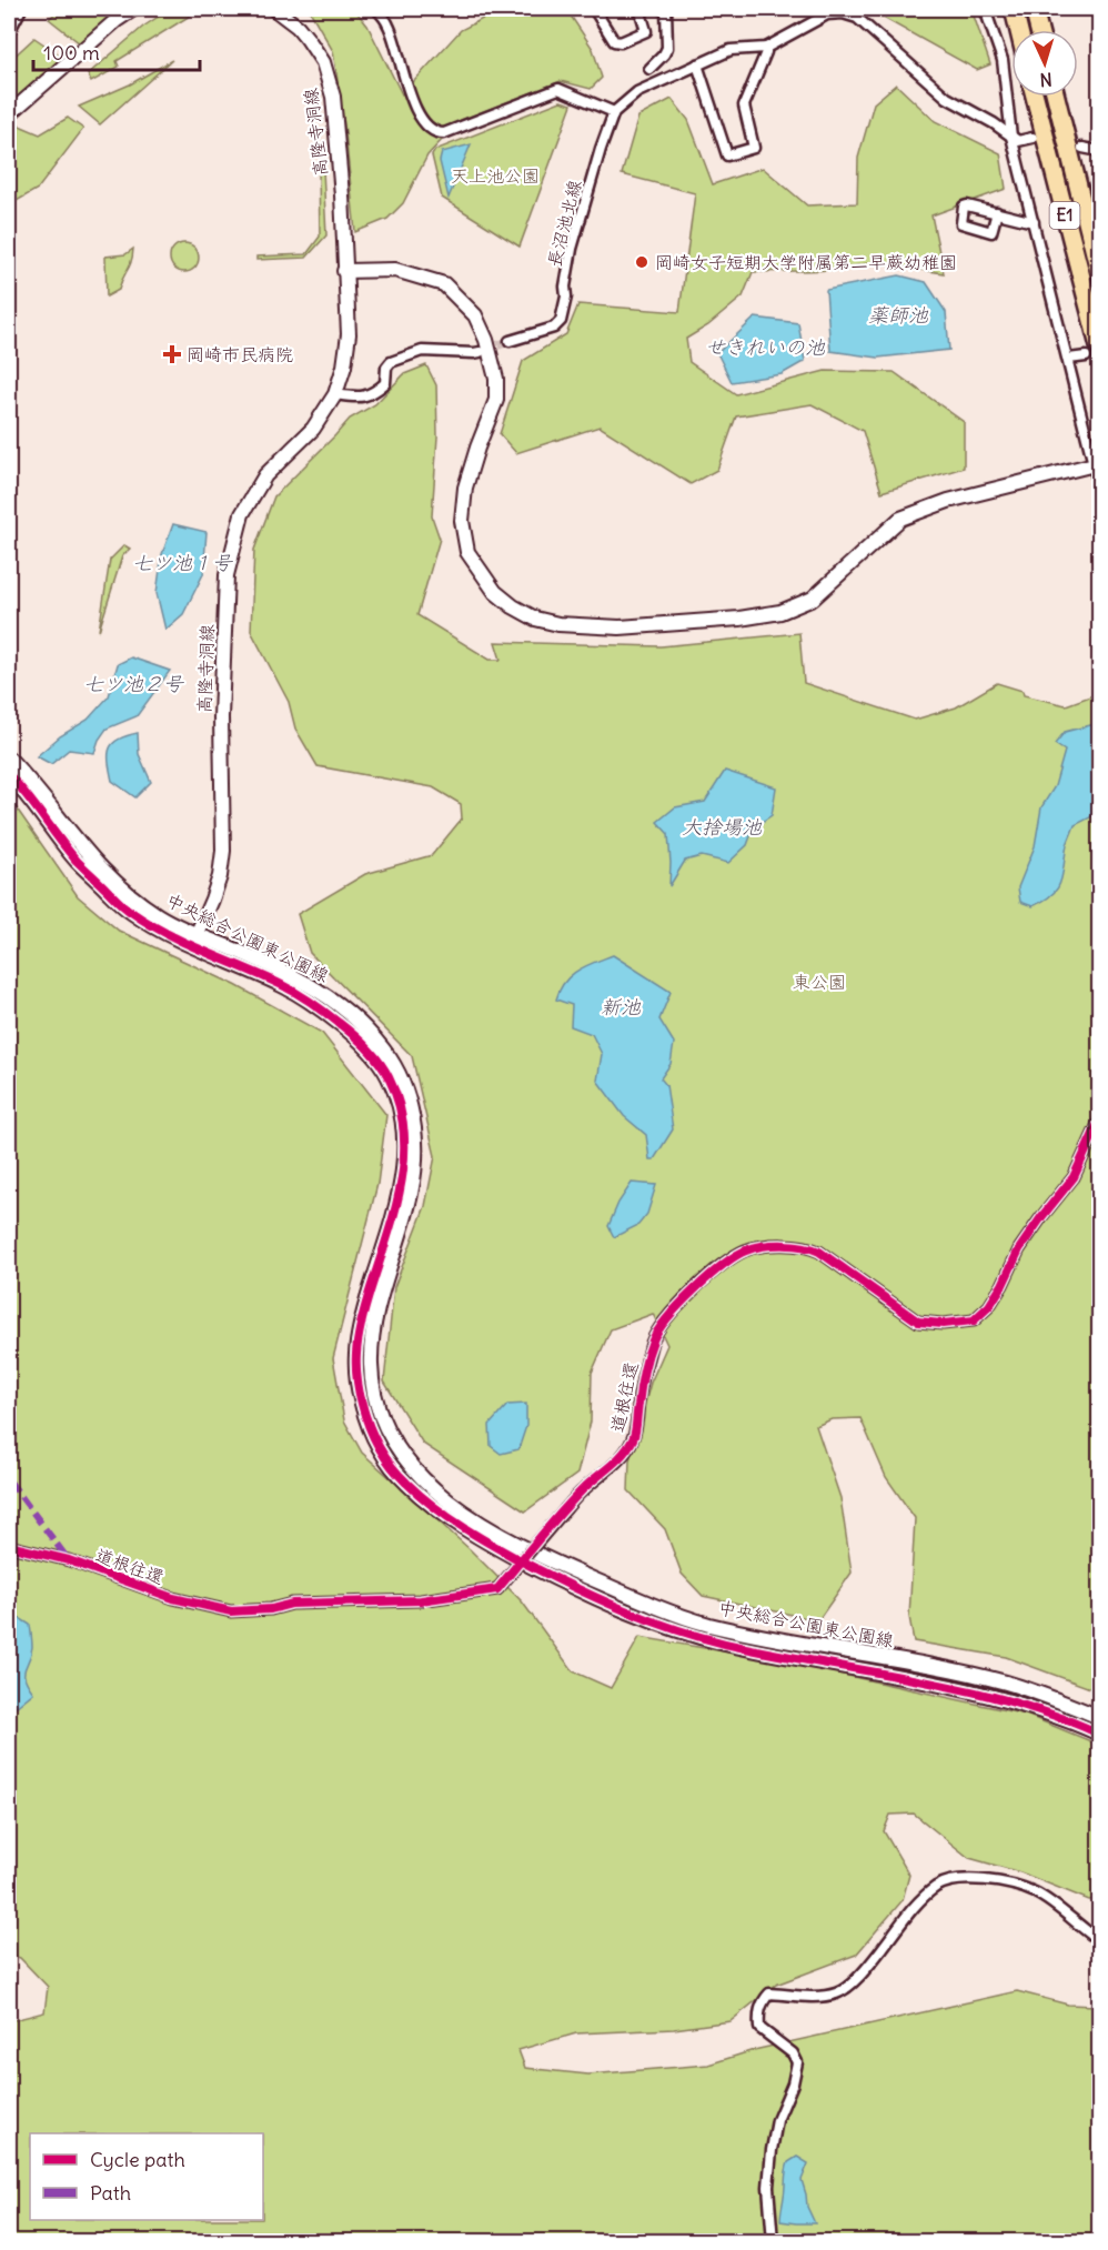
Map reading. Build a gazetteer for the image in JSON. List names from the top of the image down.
{
  "streets": {
    "highway": ["E1"],
    "street": [
      "高隆寺洞線",
      "長沼池北線",
      "中央総合公園東公園線",
      "道根往還"
    ]
  },
  "crossings": [
    ["高隆寺洞線", "中央総合公園東公園線"]
  ],
  "water": [
    "薬師池",
    "せきれいの池",
    "七ツ池１号",
    "七ツ池２号",
    "大捨場池",
    "新池"
  ],
  "parks": ["天上池公園", "東公園"],
  "places": {
    "other": ["岡崎女子短期大学附属第二早蕨幼稚園"],
    "health": ["岡崎市民病院"]
  },
  "legend": ["Cycle path", "Path"],
  "scale_bar": "100 m",
  "north": "bottom"
}
